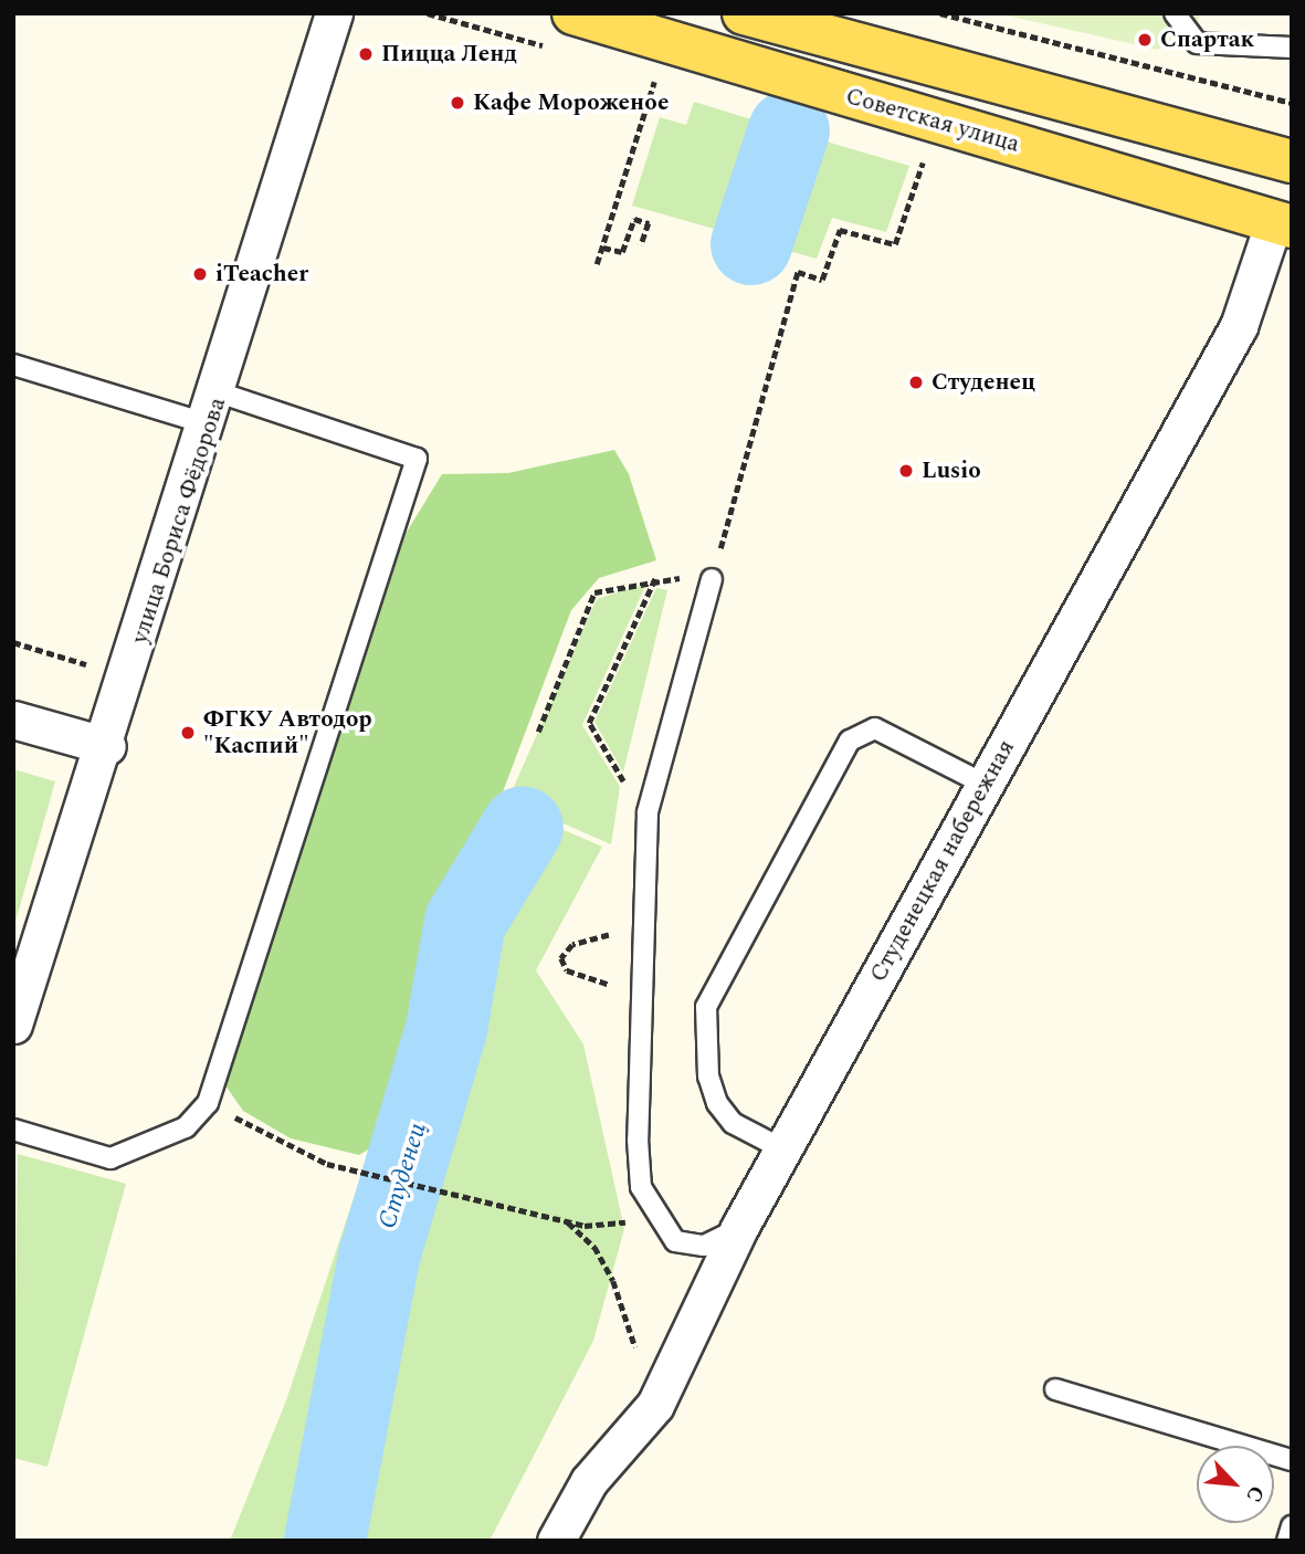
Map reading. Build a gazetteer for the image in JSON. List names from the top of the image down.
{
  "streets": {
    "main road": ["Советская улица", "Студенецкая набережная"],
    "street": ["улица Бориса Фёдорова"]
  },
  "crossings": [
    ["Советская улица", "Студенецкая набережная"]
  ],
  "water": ["Студенец"],
  "places": [
    "Спартак",
    "Пицца Ленд",
    "Кафе Мороженое",
    "iTeacher",
    "Студенец",
    "Lusio",
    "ФГКУ Автодор \"Каспий\""
  ],
  "north": "bottom right"
}
